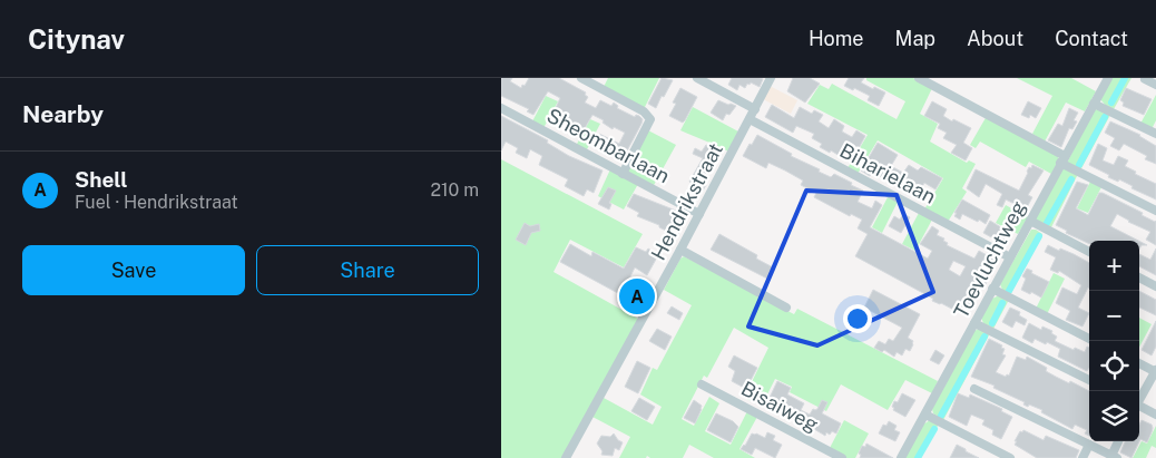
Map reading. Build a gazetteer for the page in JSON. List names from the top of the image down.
{
  "streets": {
    "street": [
      "Sheombarlaan",
      "Biharielaan",
      "Hendrikstraat",
      "Toevluchtweg",
      "Bisaiweg"
    ]
  },
  "crossings": [
    ["Sheombarlaan", "Hendrikstraat"],
    ["Biharielaan", "Hendrikstraat"],
    ["Biharielaan", "Toevluchtweg"]
  ],
  "page": {
    "header": "Citynav",
    "nav": [
      "Home",
      "Map",
      "About",
      "Contact"
    ],
    "heading": "Nearby",
    "list": [
      {
        "mark": "A",
        "name": "Shell",
        "note": "Fuel · Hendrikstraat",
        "value": "210 m"
      }
    ],
    "buttons": ["Save", "Share"],
    "map_buttons": ["+", "−"],
    "pins": "A"
  }
}
